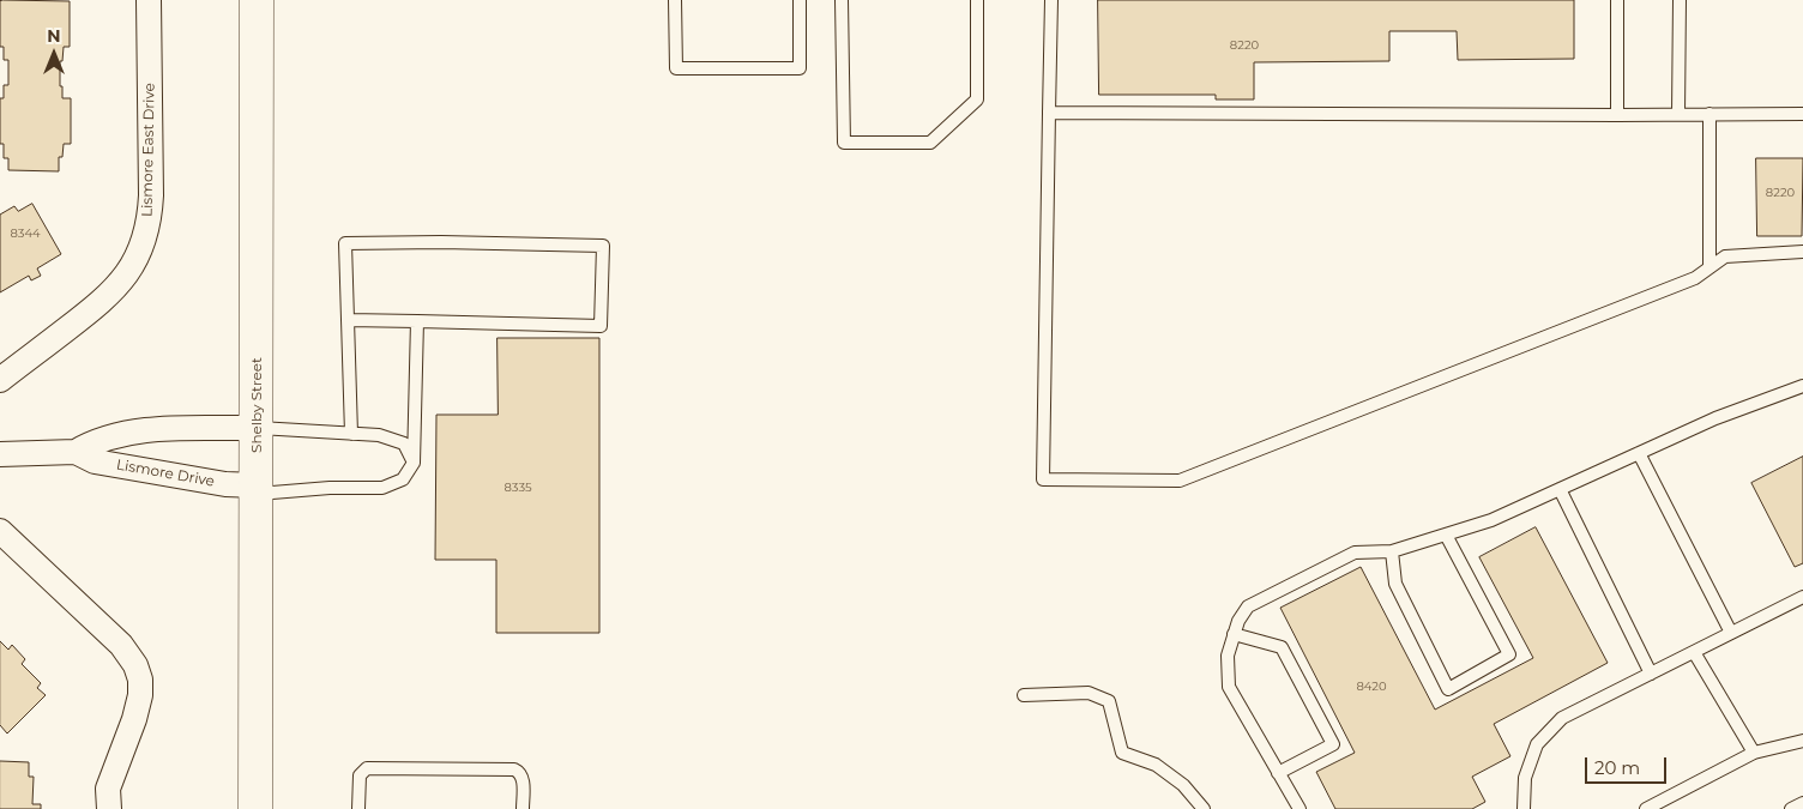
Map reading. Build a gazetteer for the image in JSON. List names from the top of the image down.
{
  "streets": {
    "street": ["Lismore East Drive", "Shelby Street", "Lismore Drive"]
  },
  "crossings": [
    ["Shelby Street", "Lismore Drive"]
  ],
  "house_numbers": [
    "8220",
    "8220",
    "8344",
    "8335",
    "8420"
  ],
  "scale_bar": "20 m",
  "north": "top"
}
